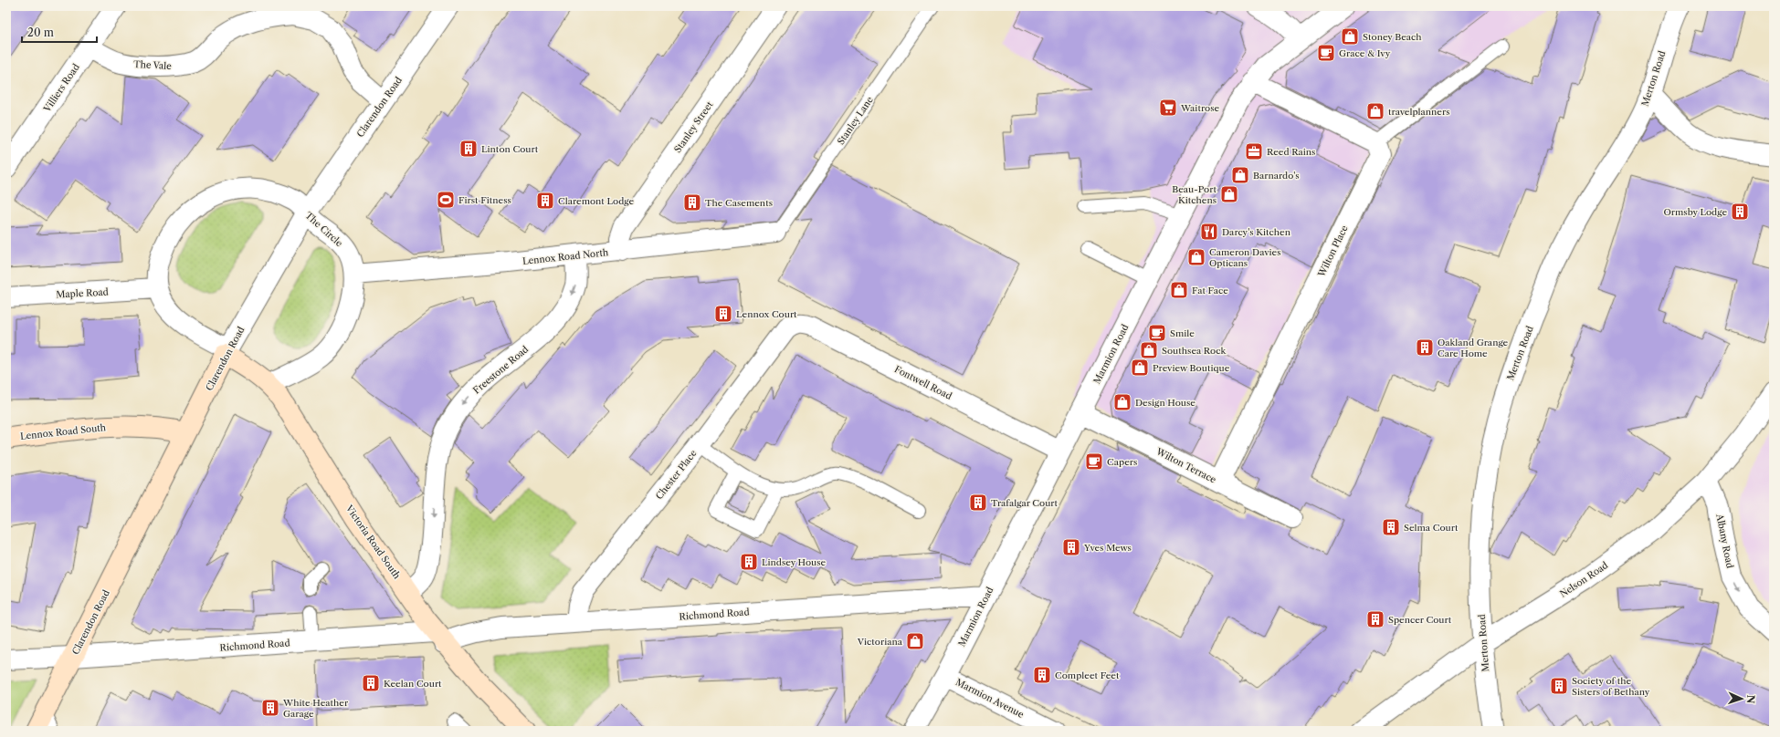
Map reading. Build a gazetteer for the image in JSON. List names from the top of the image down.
{
  "streets": {
    "main road": ["Clarendon Road", "Lennox Road South", "Victoria Road South"],
    "street": [
      "The Vale",
      "Merton Road",
      "Villiers Road",
      "Stanley Street",
      "The Circle",
      "Wilton Place",
      "Lennox Road North",
      "Maple Road",
      "Marmion Road",
      "Freestone Road",
      "Fontwell Road",
      "Wilton Terrace",
      "Chester Place",
      "Albany Road",
      "Nelson Road",
      "Richmond Road",
      "Marmion Avenue"
    ],
    "lane": ["Stanley Lane"]
  },
  "crossings": [
    ["The Vale", "Villiers Road"],
    ["The Vale", "Clarendon Road"],
    ["Merton Road", "Nelson Road"],
    ["Clarendon Road", "The Circle"],
    ["Clarendon Road", "Lennox Road South"],
    ["Clarendon Road", "Victoria Road South"],
    ["Clarendon Road", "Richmond Road"],
    ["Stanley Lane", "Lennox Road North"],
    ["Stanley Street", "Lennox Road North"],
    ["The Circle", "Lennox Road North"],
    ["The Circle", "Maple Road"],
    ["The Circle", "Victoria Road South"],
    ["Wilton Place", "Wilton Terrace"],
    ["Lennox Road North", "Freestone Road"],
    ["Marmion Road", "Fontwell Road"],
    ["Marmion Road", "Wilton Terrace"],
    ["Marmion Road", "Richmond Road"],
    ["Marmion Road", "Marmion Avenue"],
    ["Freestone Road", "Victoria Road South"],
    ["Fontwell Road", "Chester Place"],
    ["Chester Place", "Richmond Road"],
    ["Albany Road", "Nelson Road"],
    ["Victoria Road South", "Richmond Road"]
  ],
  "one_way": ["Freestone Road", "Albany Road"],
  "places": {
    "shop": [
      "Stoney Beach",
      "travelplanners",
      "Barnardo's",
      "Beau-Port Kitchens",
      "Cameron Davies Opticans",
      "Fat Face",
      "Southsea Rock",
      "Preview Boutique",
      "Design House",
      "Victoriana"
    ],
    "cafe": ["Grace & Ivy", "Smile", "Capers"],
    "supermarket": ["Waitrose"],
    "building": [
      "Linton Court",
      "Claremont Lodge",
      "The Casements",
      "Ormsby Lodge",
      "Lennox Court",
      "Oakland Grange Care Home",
      "Trafalgar Court",
      "Selma Court",
      "Yves Mews",
      "Lindsey House",
      "Spencer Court",
      "Compleet Feet",
      "Keelan Court",
      "Society of the Sisters of Bethany",
      "White Heather Garage"
    ],
    "office": ["Reed Rains"],
    "sports": ["First Fitness"],
    "restaurant": ["Darcy's Kitchen"]
  },
  "scale_bar": "20 m",
  "north": "right"
}
